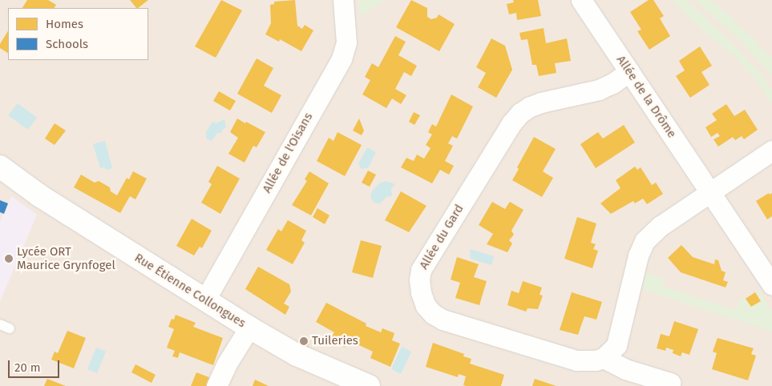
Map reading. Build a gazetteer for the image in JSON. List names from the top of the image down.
{
  "streets": {
    "main road": ["Rue Étienne Collongues"],
    "street": ["Allée de la Drôme", "Allée de l'Oisans", "Allée du Gard"]
  },
  "crossings": [
    ["Allée de la Drôme", "Allée du Gard"],
    ["Allée de l'Oisans", "Rue Étienne Collongues"]
  ],
  "places": ["Lycée ORT Maurice Grynfogel", "Tuileries"],
  "legend": ["Homes", "Schools"],
  "scale_bar": "20 m"
}
